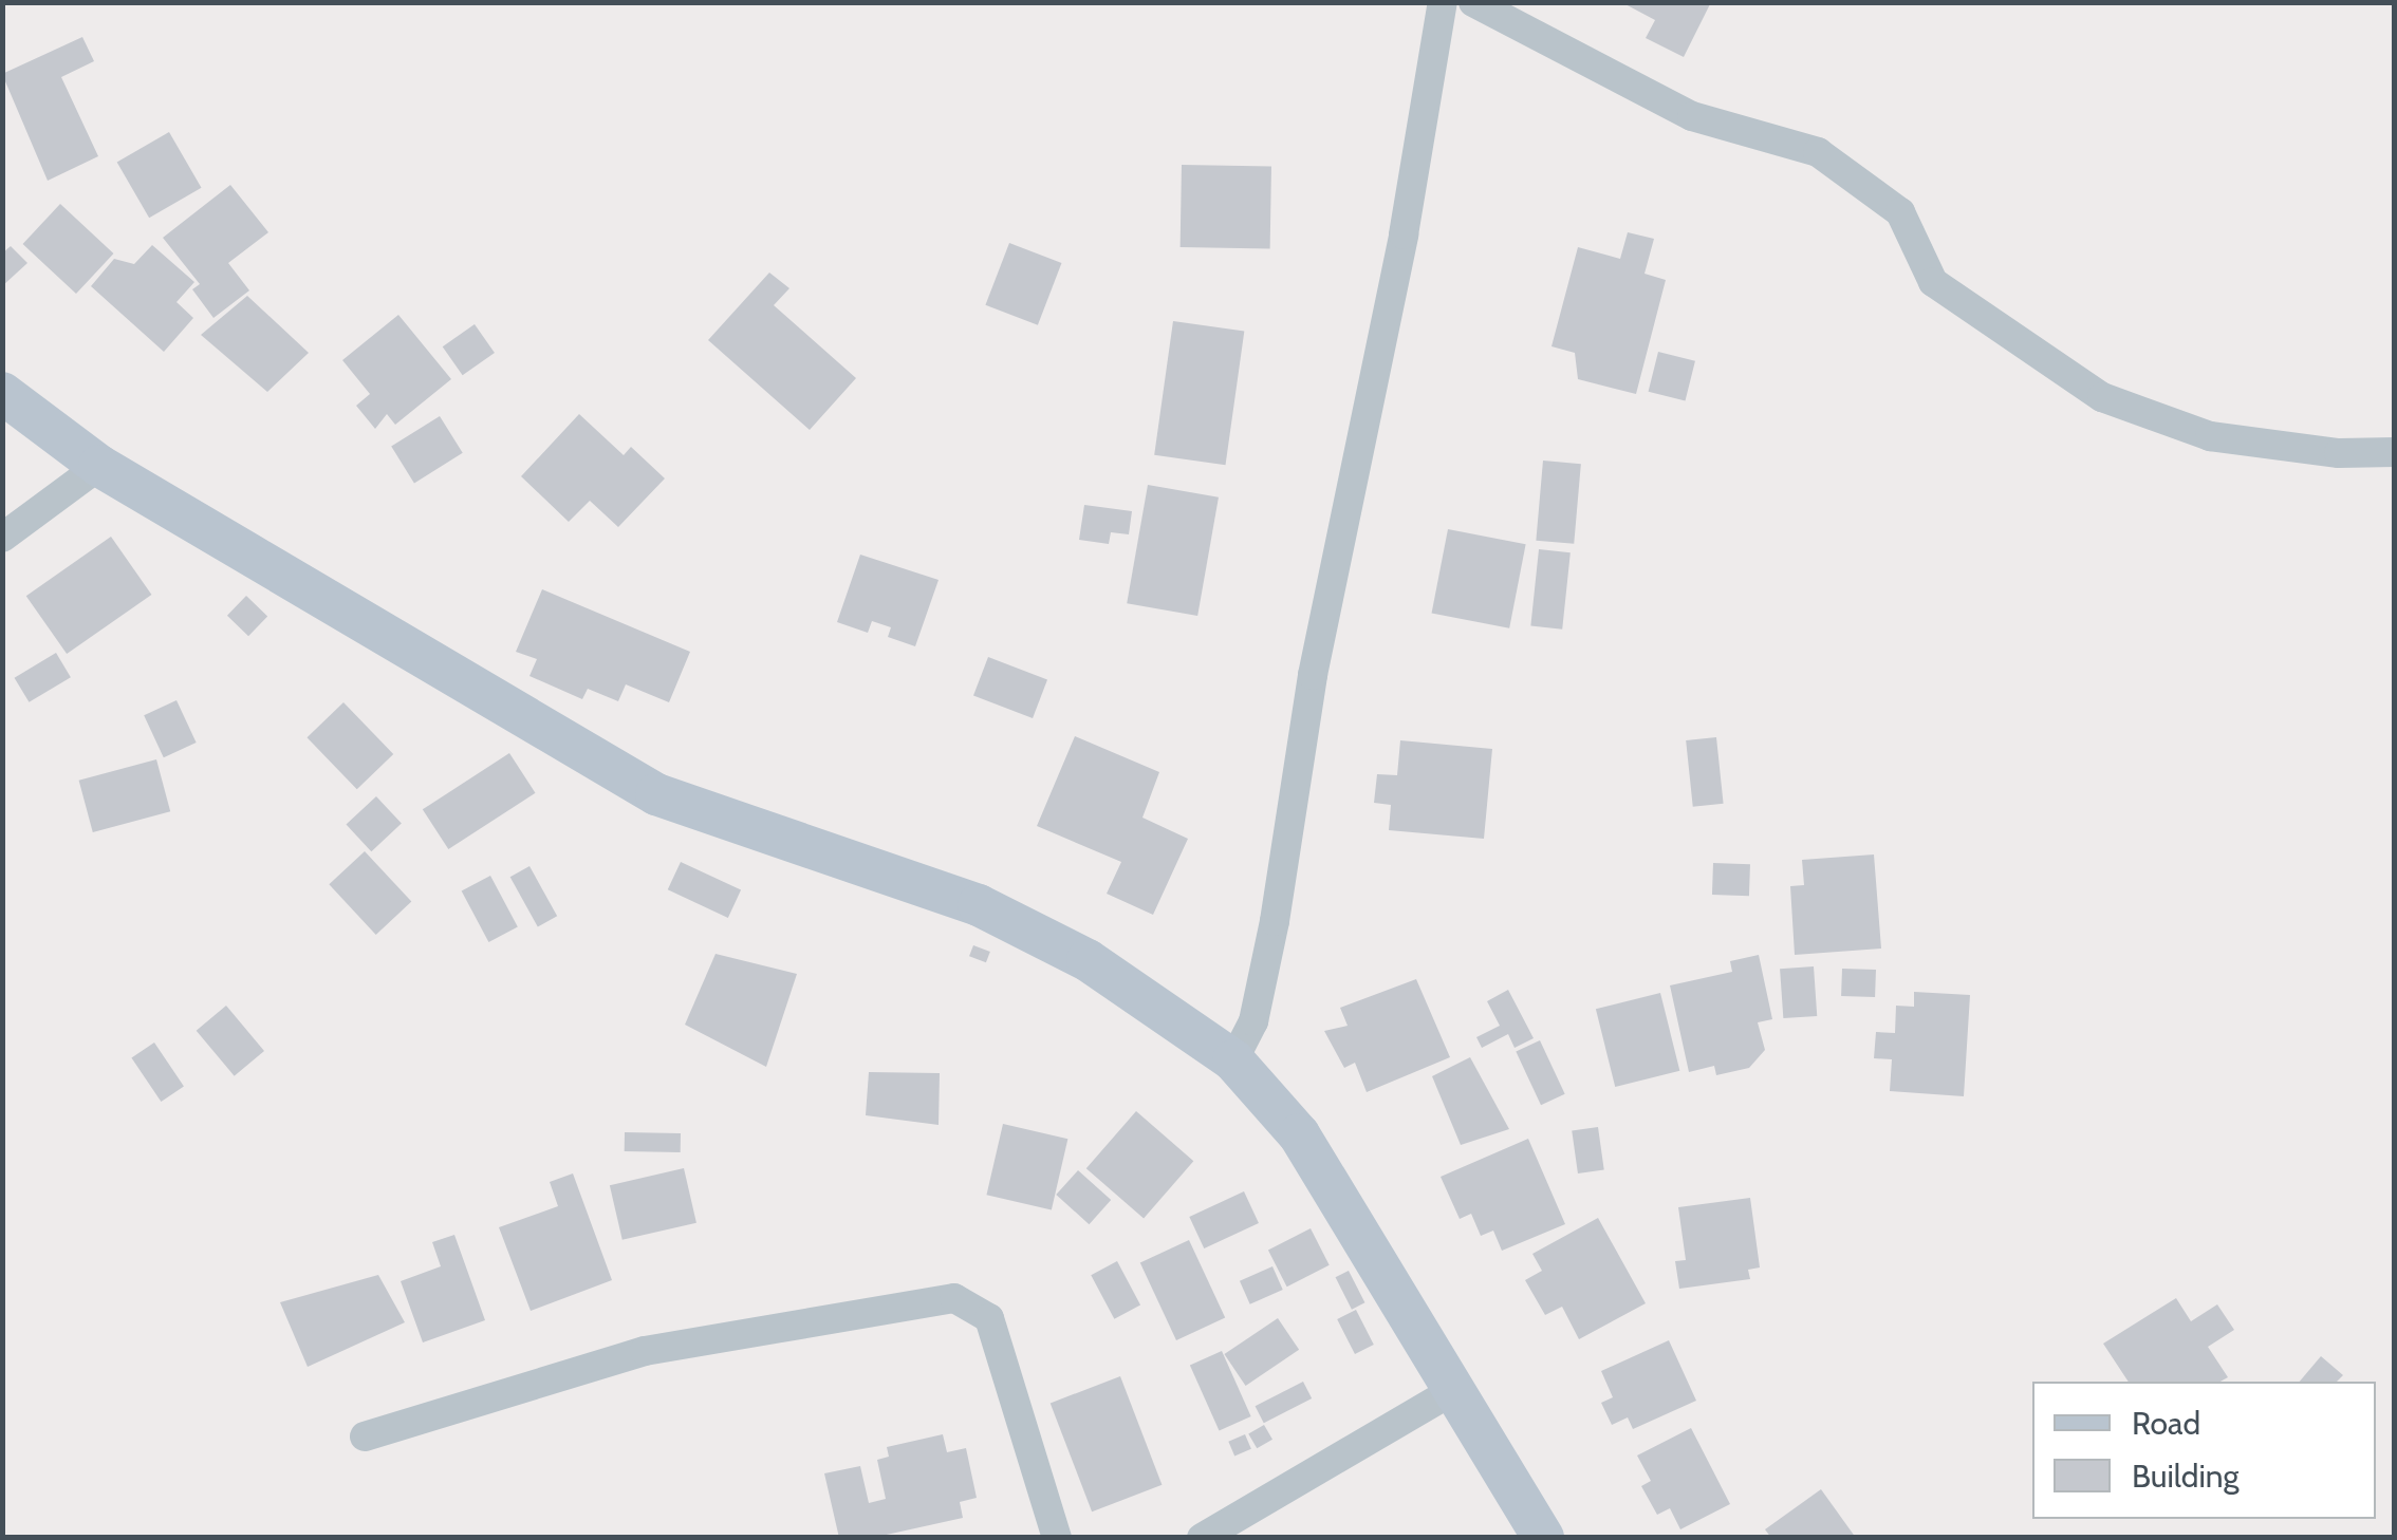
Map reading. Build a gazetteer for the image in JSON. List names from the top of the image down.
{
  "legend": ["Road", "Building"]
}
